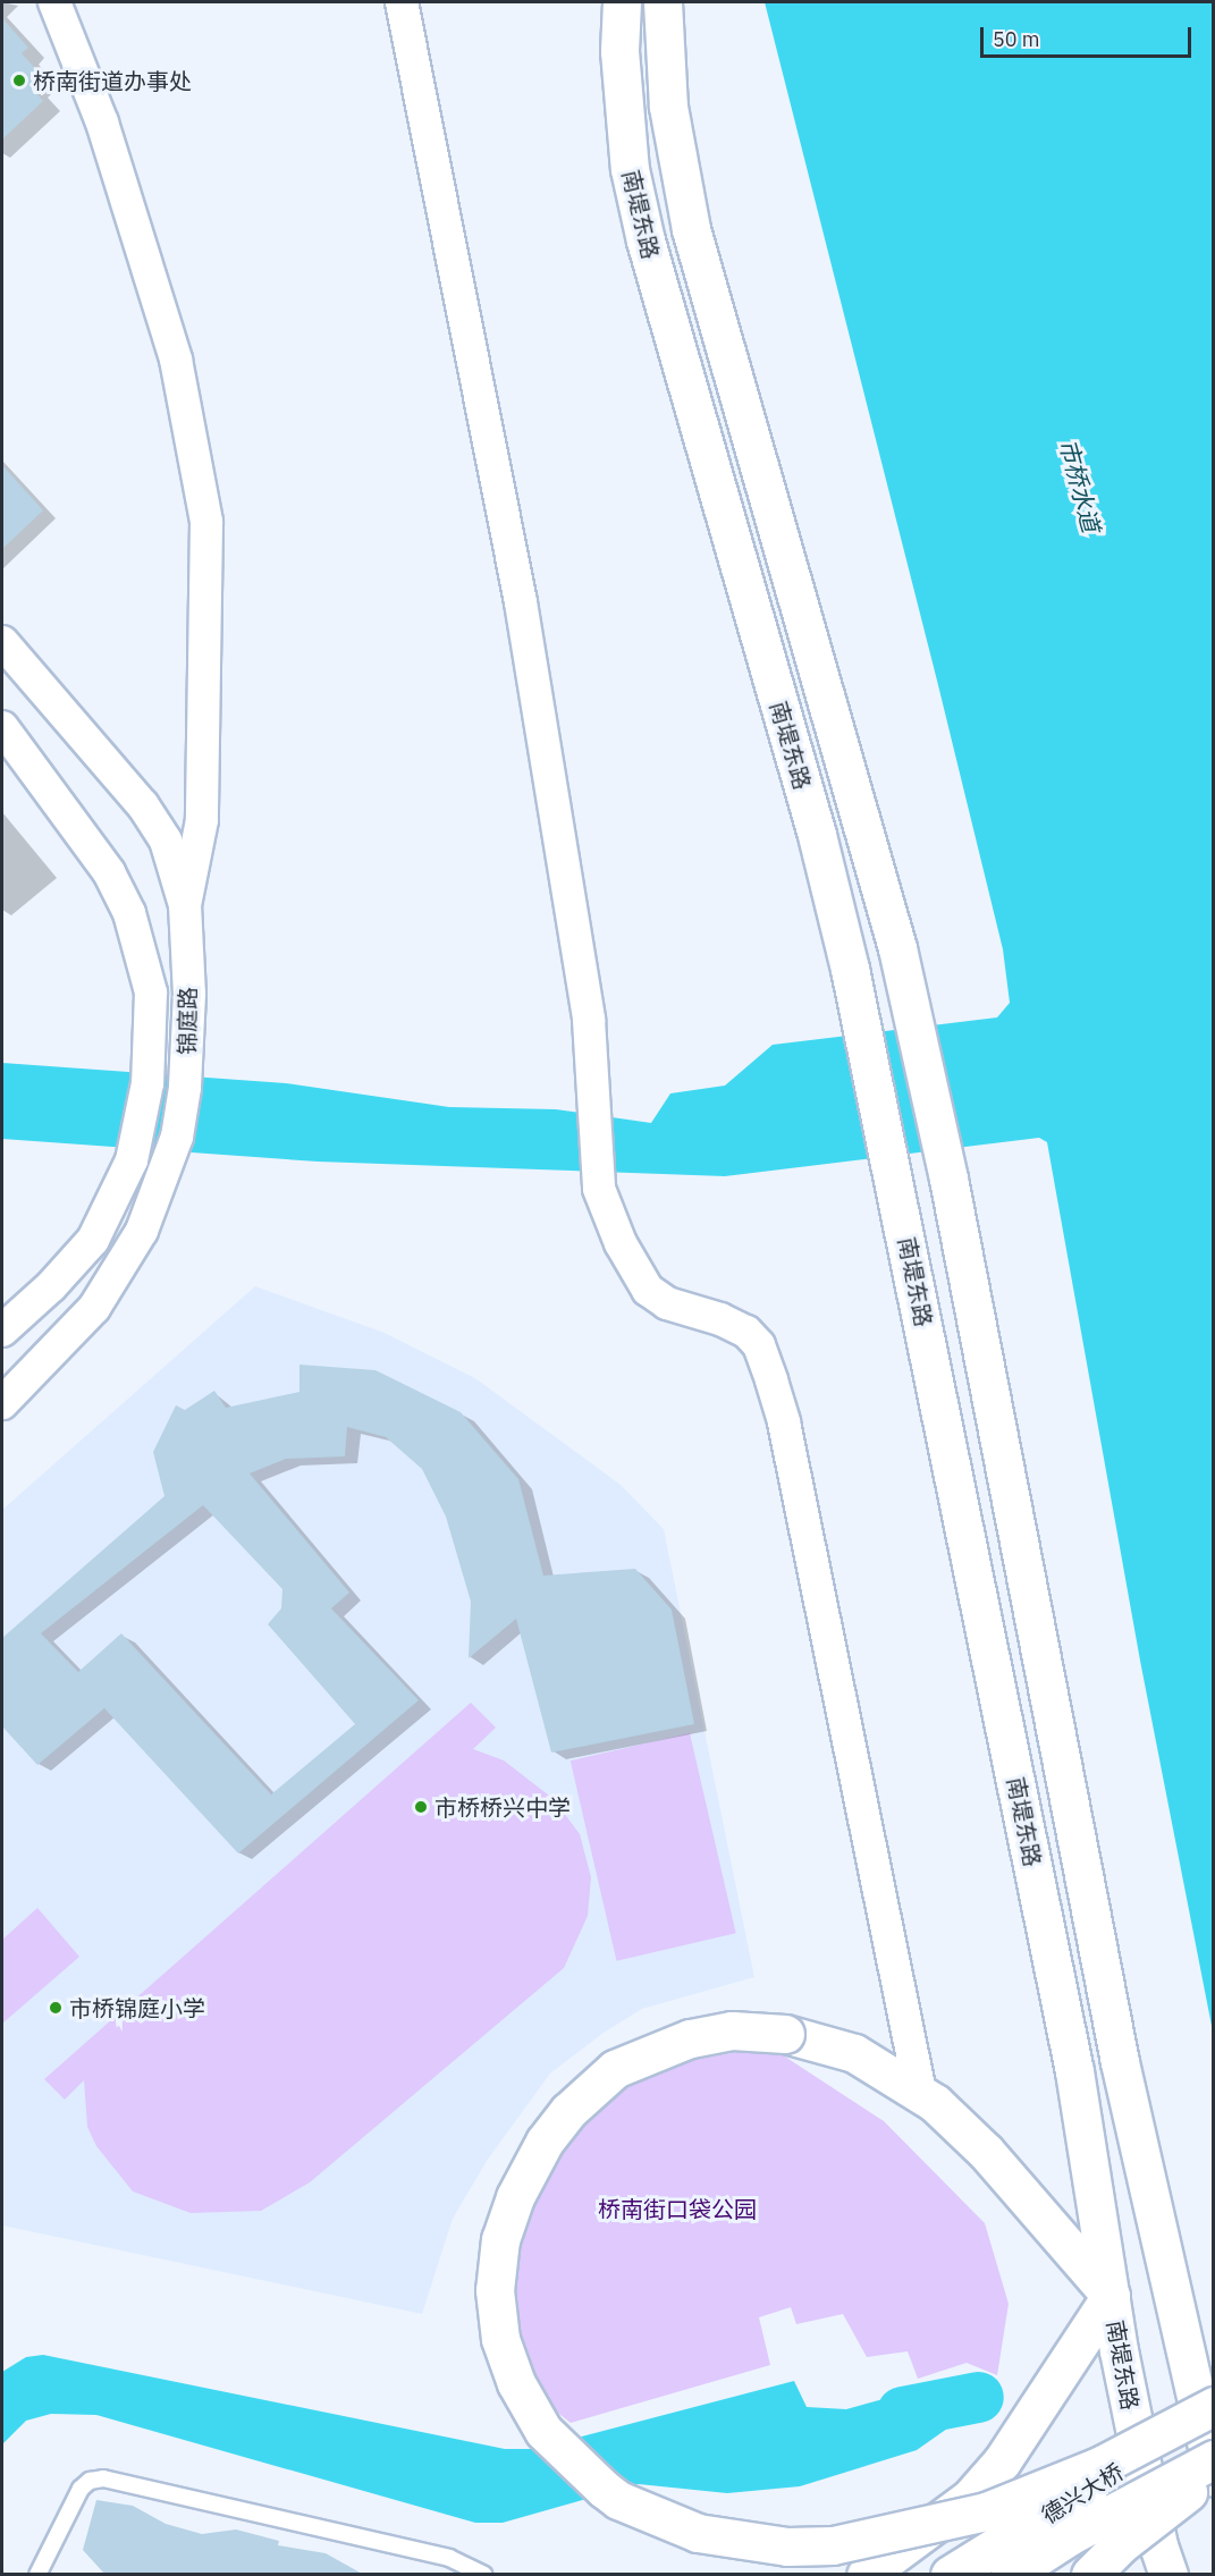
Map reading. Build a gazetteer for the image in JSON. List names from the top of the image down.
{
  "streets": {
    "street": ["南堤东路", "锦庭路", "德兴大桥"]
  },
  "water": ["市桥水道"],
  "parks": ["桥南街口袋公园"],
  "places": ["桥南街道办事处", "市桥桥兴中学", "市桥锦庭小学"],
  "scale_bar": "50 m"
}
